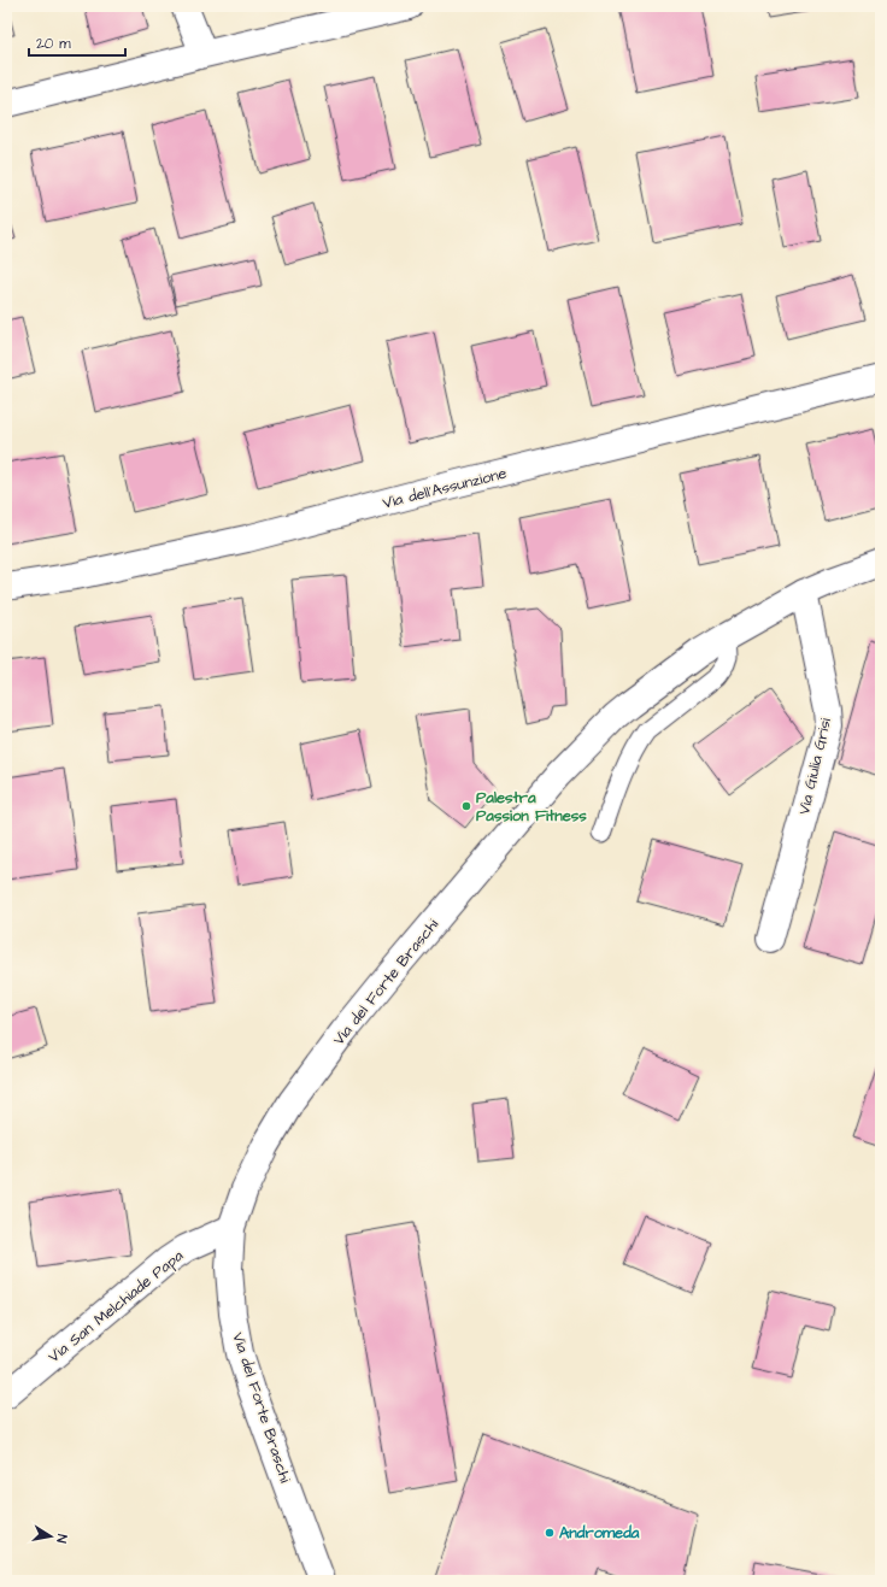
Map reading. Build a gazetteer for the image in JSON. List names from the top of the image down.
{
  "streets": {
    "street": [
      "Via dell'Assunzione",
      "Via Giulia Grisi",
      "Via del Forte Braschi",
      "Via San Melchiade Papa"
    ]
  },
  "crossings": [
    ["Via Giulia Grisi", "Via del Forte Braschi"],
    ["Via del Forte Braschi", "Via San Melchiade Papa"]
  ],
  "places": ["Palestra Passion Fitness", "Andromeda"],
  "scale_bar": "20 m",
  "north": "right"
}
